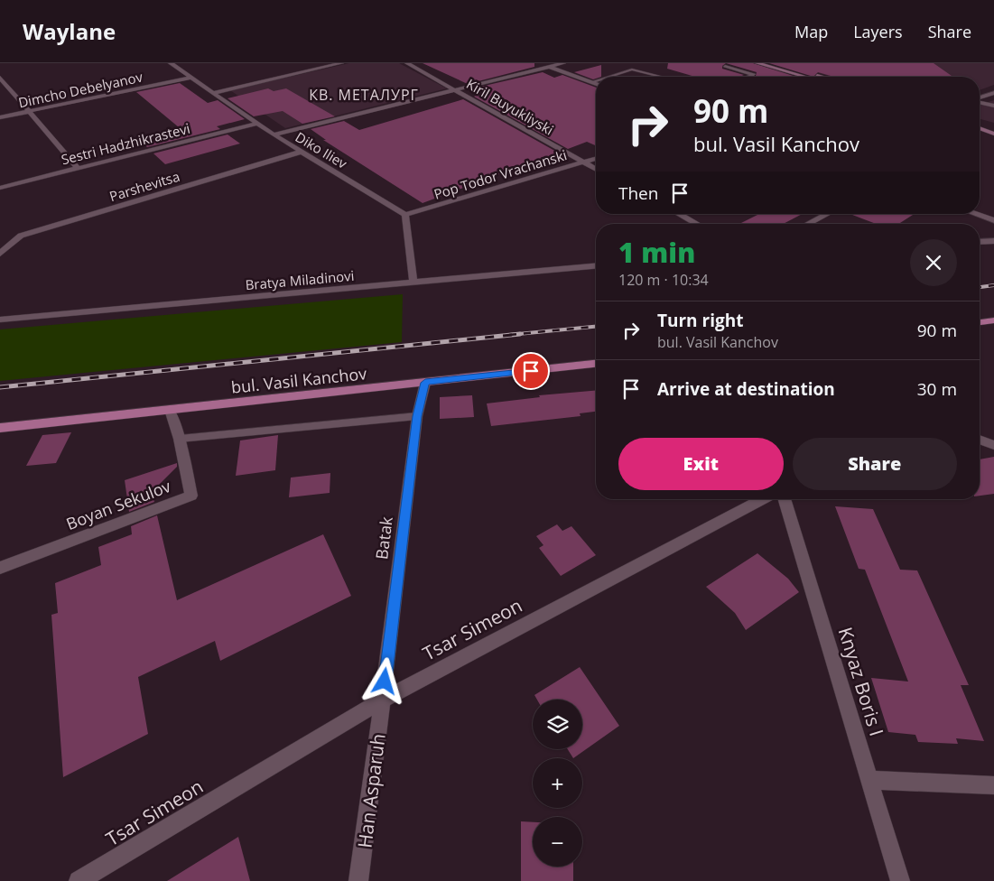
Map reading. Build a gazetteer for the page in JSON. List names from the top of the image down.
{
  "streets": {
    "main road": ["bul. Vasil Kanchov"],
    "street": [
      "Dimcho Debelyanov",
      "Kiril Buyukliyski",
      "Sestri Hadzhikrastevi",
      "Diko Iliev",
      "Pop Todor Vrachanski",
      "Parshevitsa",
      "Bratya Miladinovi",
      "Boyan Sekulov",
      "Batak",
      "Tsar Simeon",
      "Knyaz Boris I",
      "Han Asparuh"
    ]
  },
  "crossings": [
    ["Dimcho Debelyanov", "Diko Iliev"],
    ["Kiril Buyukliyski", "Pop Todor Vrachanski"],
    ["Sestri Hadzhikrastevi", "Diko Iliev"],
    ["Diko Iliev", "Pop Todor Vrachanski"],
    ["Diko Iliev", "Parshevitsa"],
    ["bul. Vasil Kanchov", "Boyan Sekulov"],
    ["bul. Vasil Kanchov", "Batak"],
    ["Batak", "Tsar Simeon"],
    ["Batak", "Han Asparuh"],
    ["Tsar Simeon", "Han Asparuh"]
  ],
  "districts": ["КВ. МЕТАЛУРГ"],
  "page": {
    "header": "Waylane",
    "nav": ["Map", "Layers", "Share"],
    "turn": ["90 m", "bul. Vasil Kanchov"],
    "then": "Then",
    "heading": ["1 min", "120 m · 10:34"],
    "list": [
      {
        "name": "Turn right",
        "note": "bul. Vasil Kanchov",
        "value": "90 m"
      },
      {
        "name": "Arrive at destination",
        "value": "30 m"
      }
    ],
    "buttons": ["Exit", "Share"],
    "map_buttons": ["+", "−"]
  }
}
